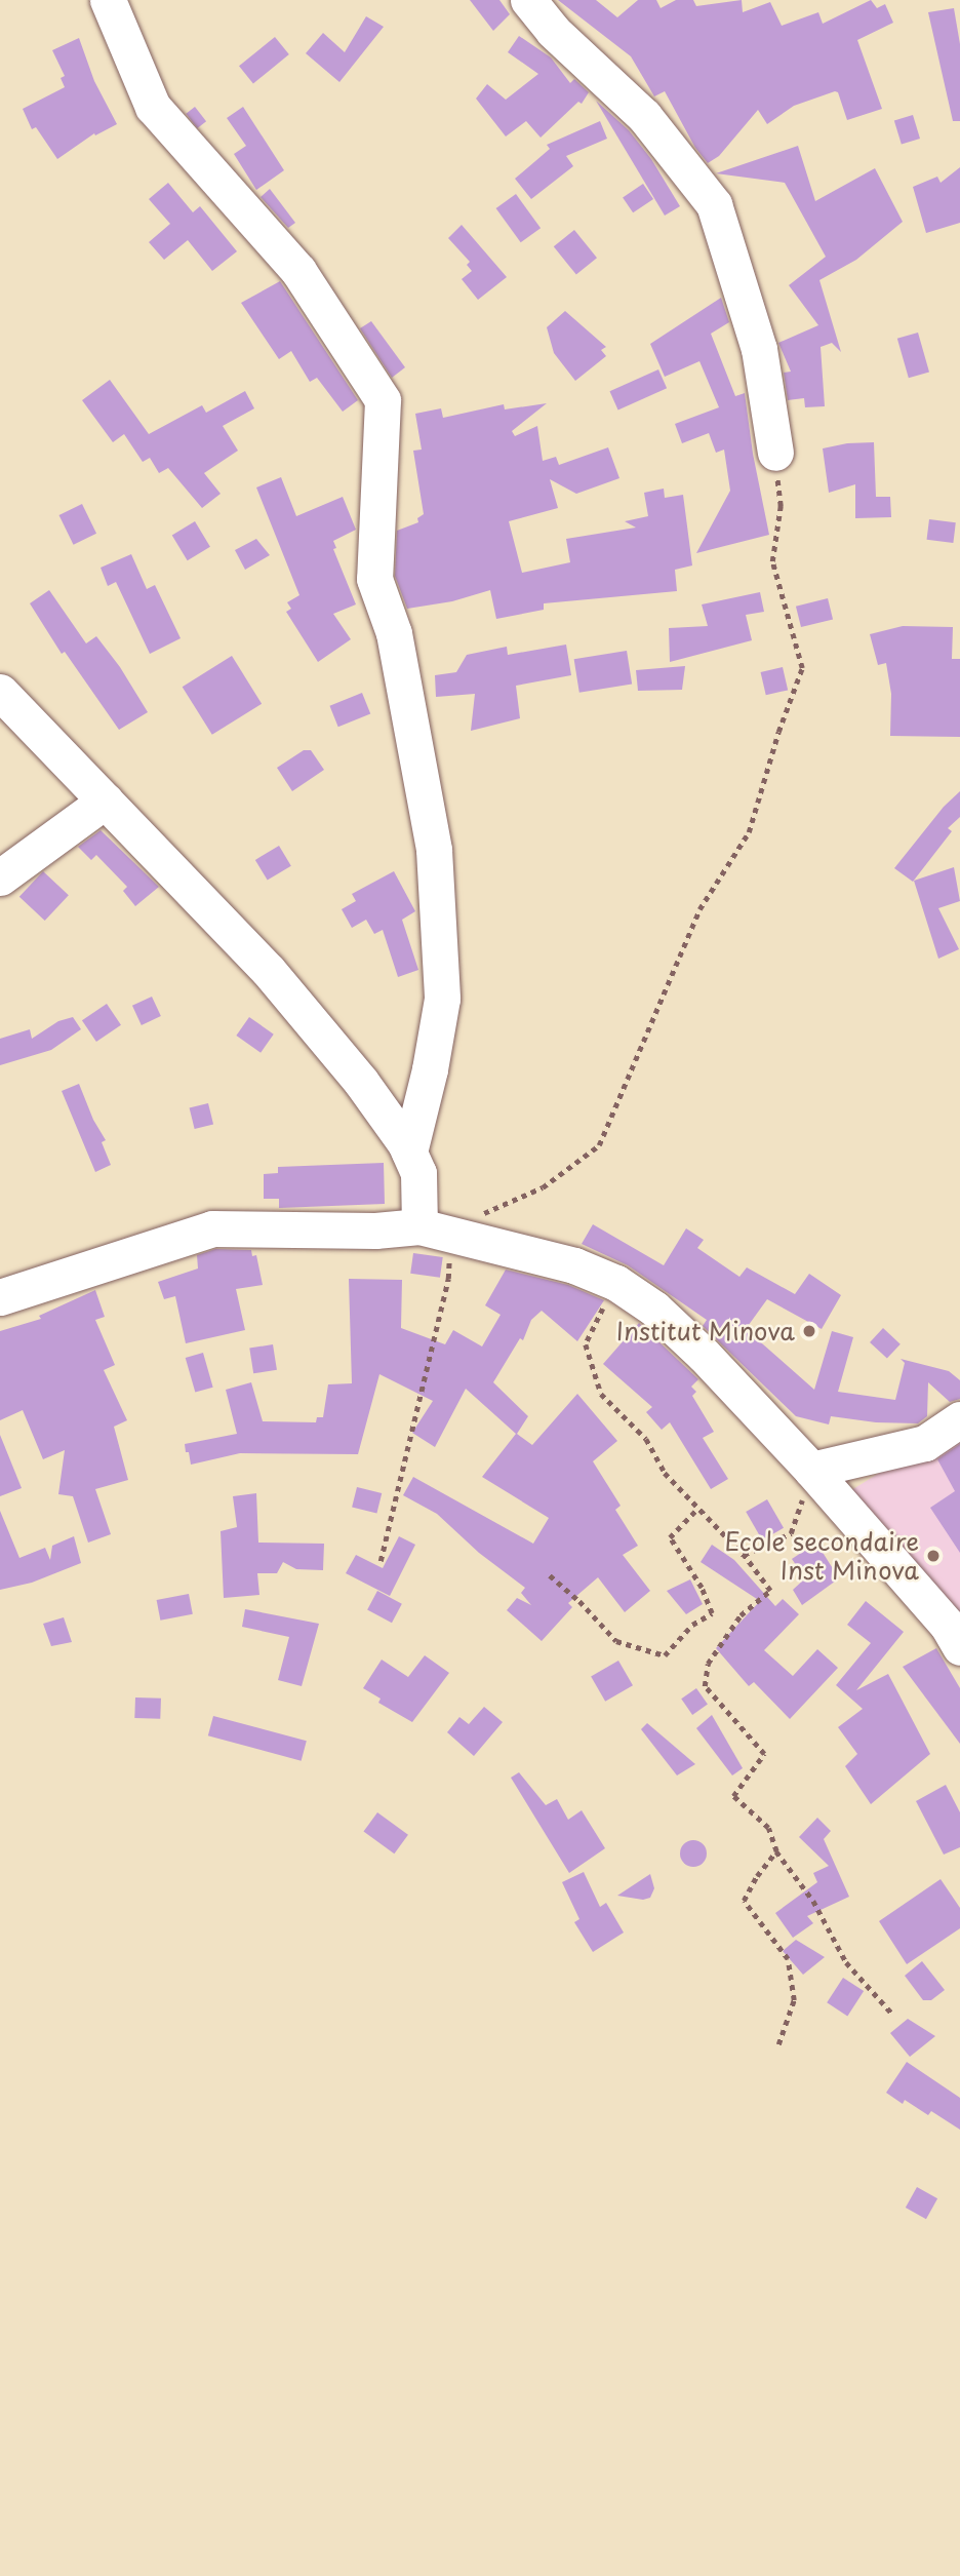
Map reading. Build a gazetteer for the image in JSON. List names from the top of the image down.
{
  "places": ["Institut Minova", "Ecole secondaire Inst Minova"]
}
